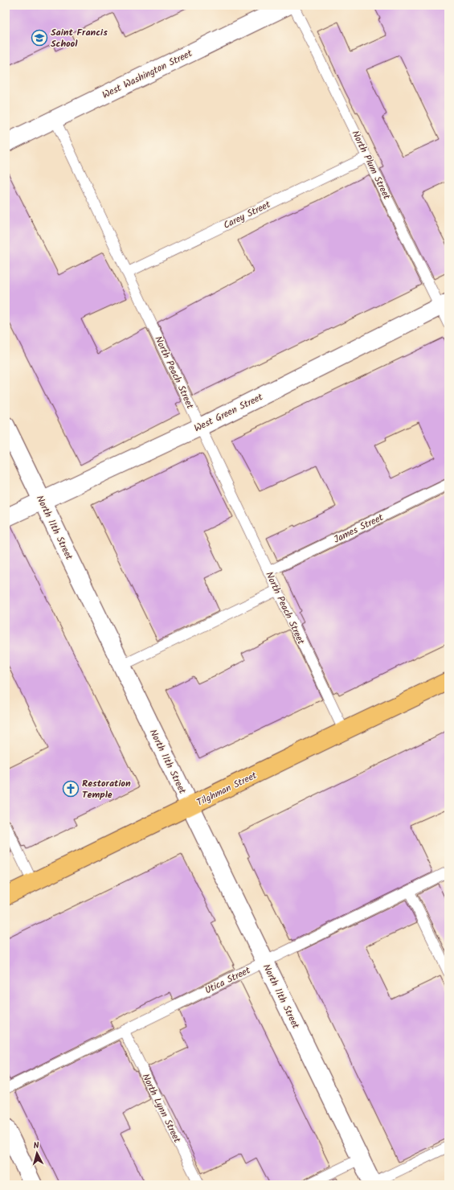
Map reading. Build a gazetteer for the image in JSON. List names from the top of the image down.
{
  "streets": {
    "main road": ["Tilghman Street"],
    "street": ["West Washington Street", "West Green Street", "North 11th Street"],
    "lane": [
      "North Plum Street",
      "Carey Street",
      "North Peach Street",
      "James Street",
      "Utica Street",
      "North Lynn Street"
    ]
  },
  "crossings": [
    ["West Washington Street", "North Peach Street"],
    ["North Plum Street", "Carey Street"],
    ["North Plum Street", "West Green Street"],
    ["Carey Street", "North Peach Street"],
    ["North Peach Street", "West Green Street"],
    ["North Peach Street", "James Street"],
    ["North Peach Street", "Tilghman Street"],
    ["West Green Street", "North 11th Street"],
    ["North 11th Street", "Tilghman Street"],
    ["North 11th Street", "Utica Street"],
    ["Utica Street", "North Lynn Street"]
  ],
  "places": {
    "school or university": ["Saint Francis School"],
    "church": ["Restoration Temple"]
  },
  "north": "top"
}
